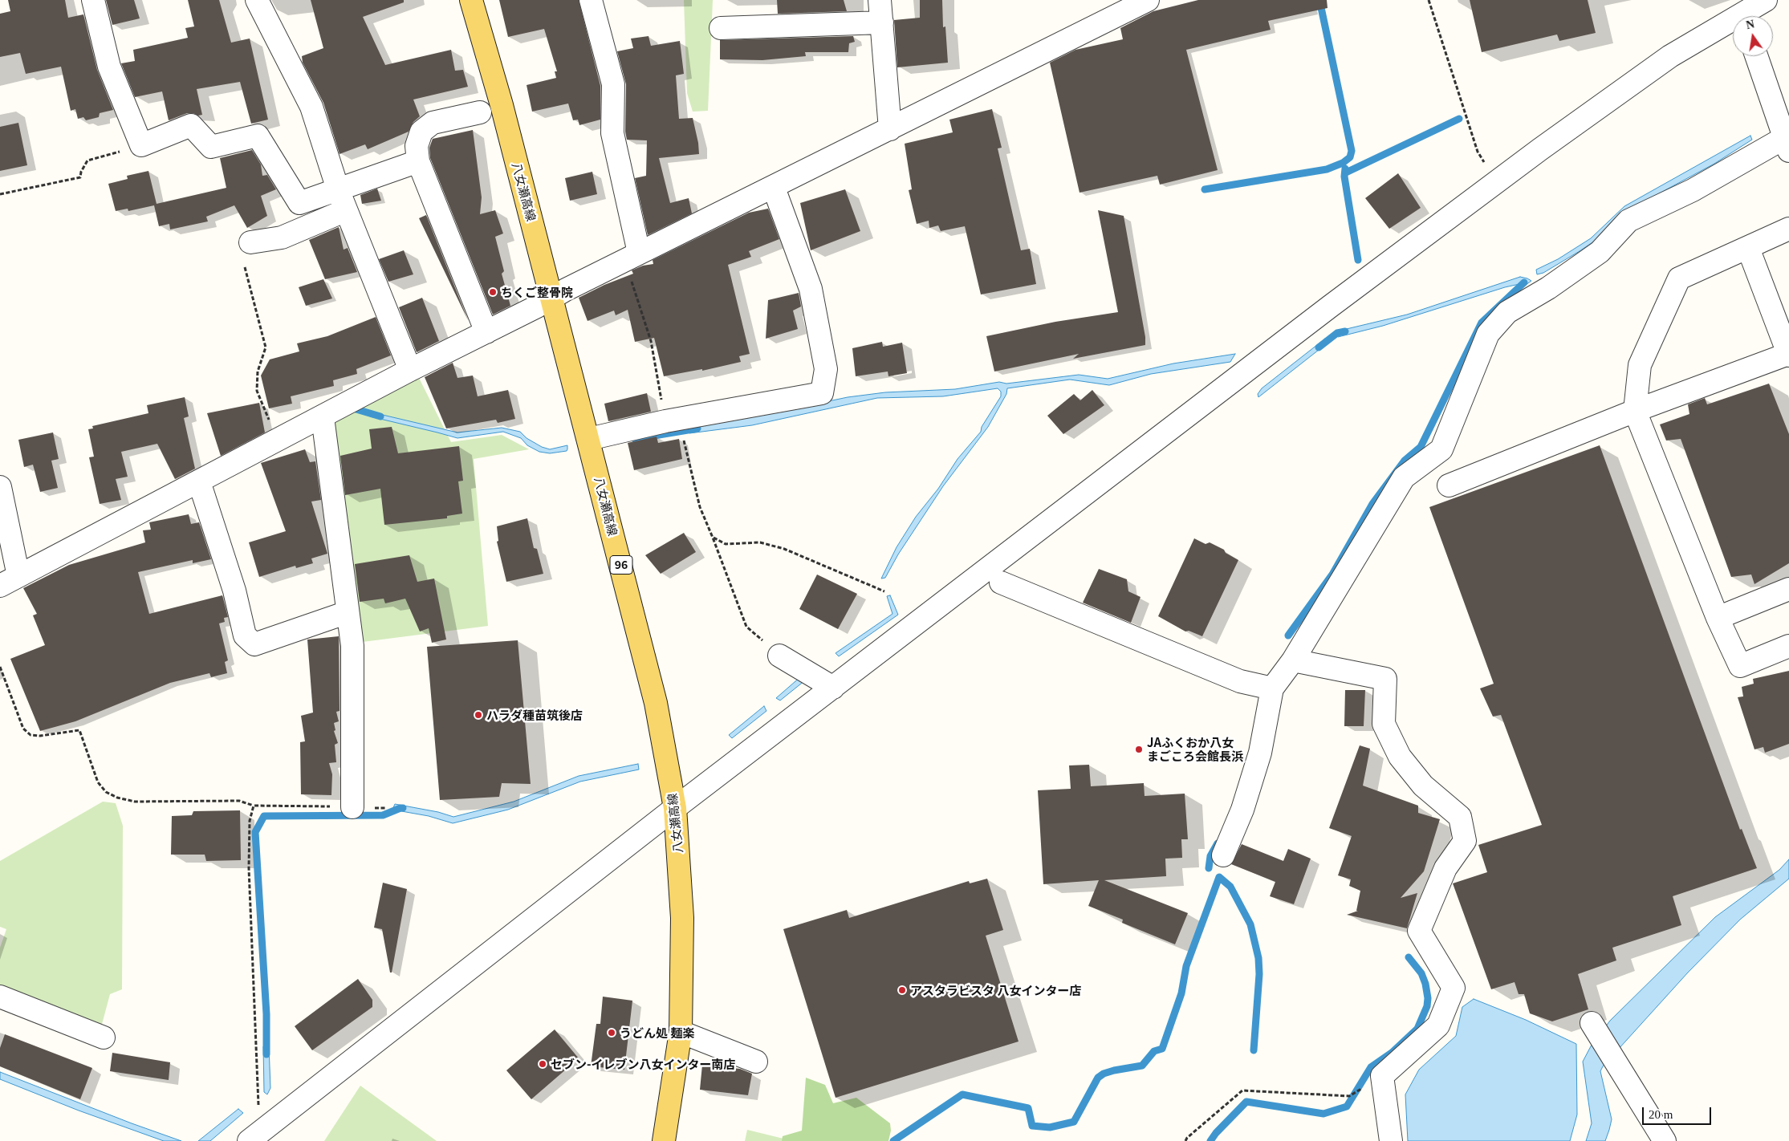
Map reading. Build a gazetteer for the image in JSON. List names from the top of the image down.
{
  "streets": {
    "main road": ["八女瀬高線", "96"]
  },
  "places": [
    "ちくご整骨院",
    "ハラダ種苗筑後店",
    "JAふくおか八女 まごころ会館長浜",
    "アスタラビスタ 八女インター店",
    "うどん処 麺楽",
    "セブン-イレブン八女インター南店"
  ],
  "scale_bar": "20 m",
  "north": "top"
}
